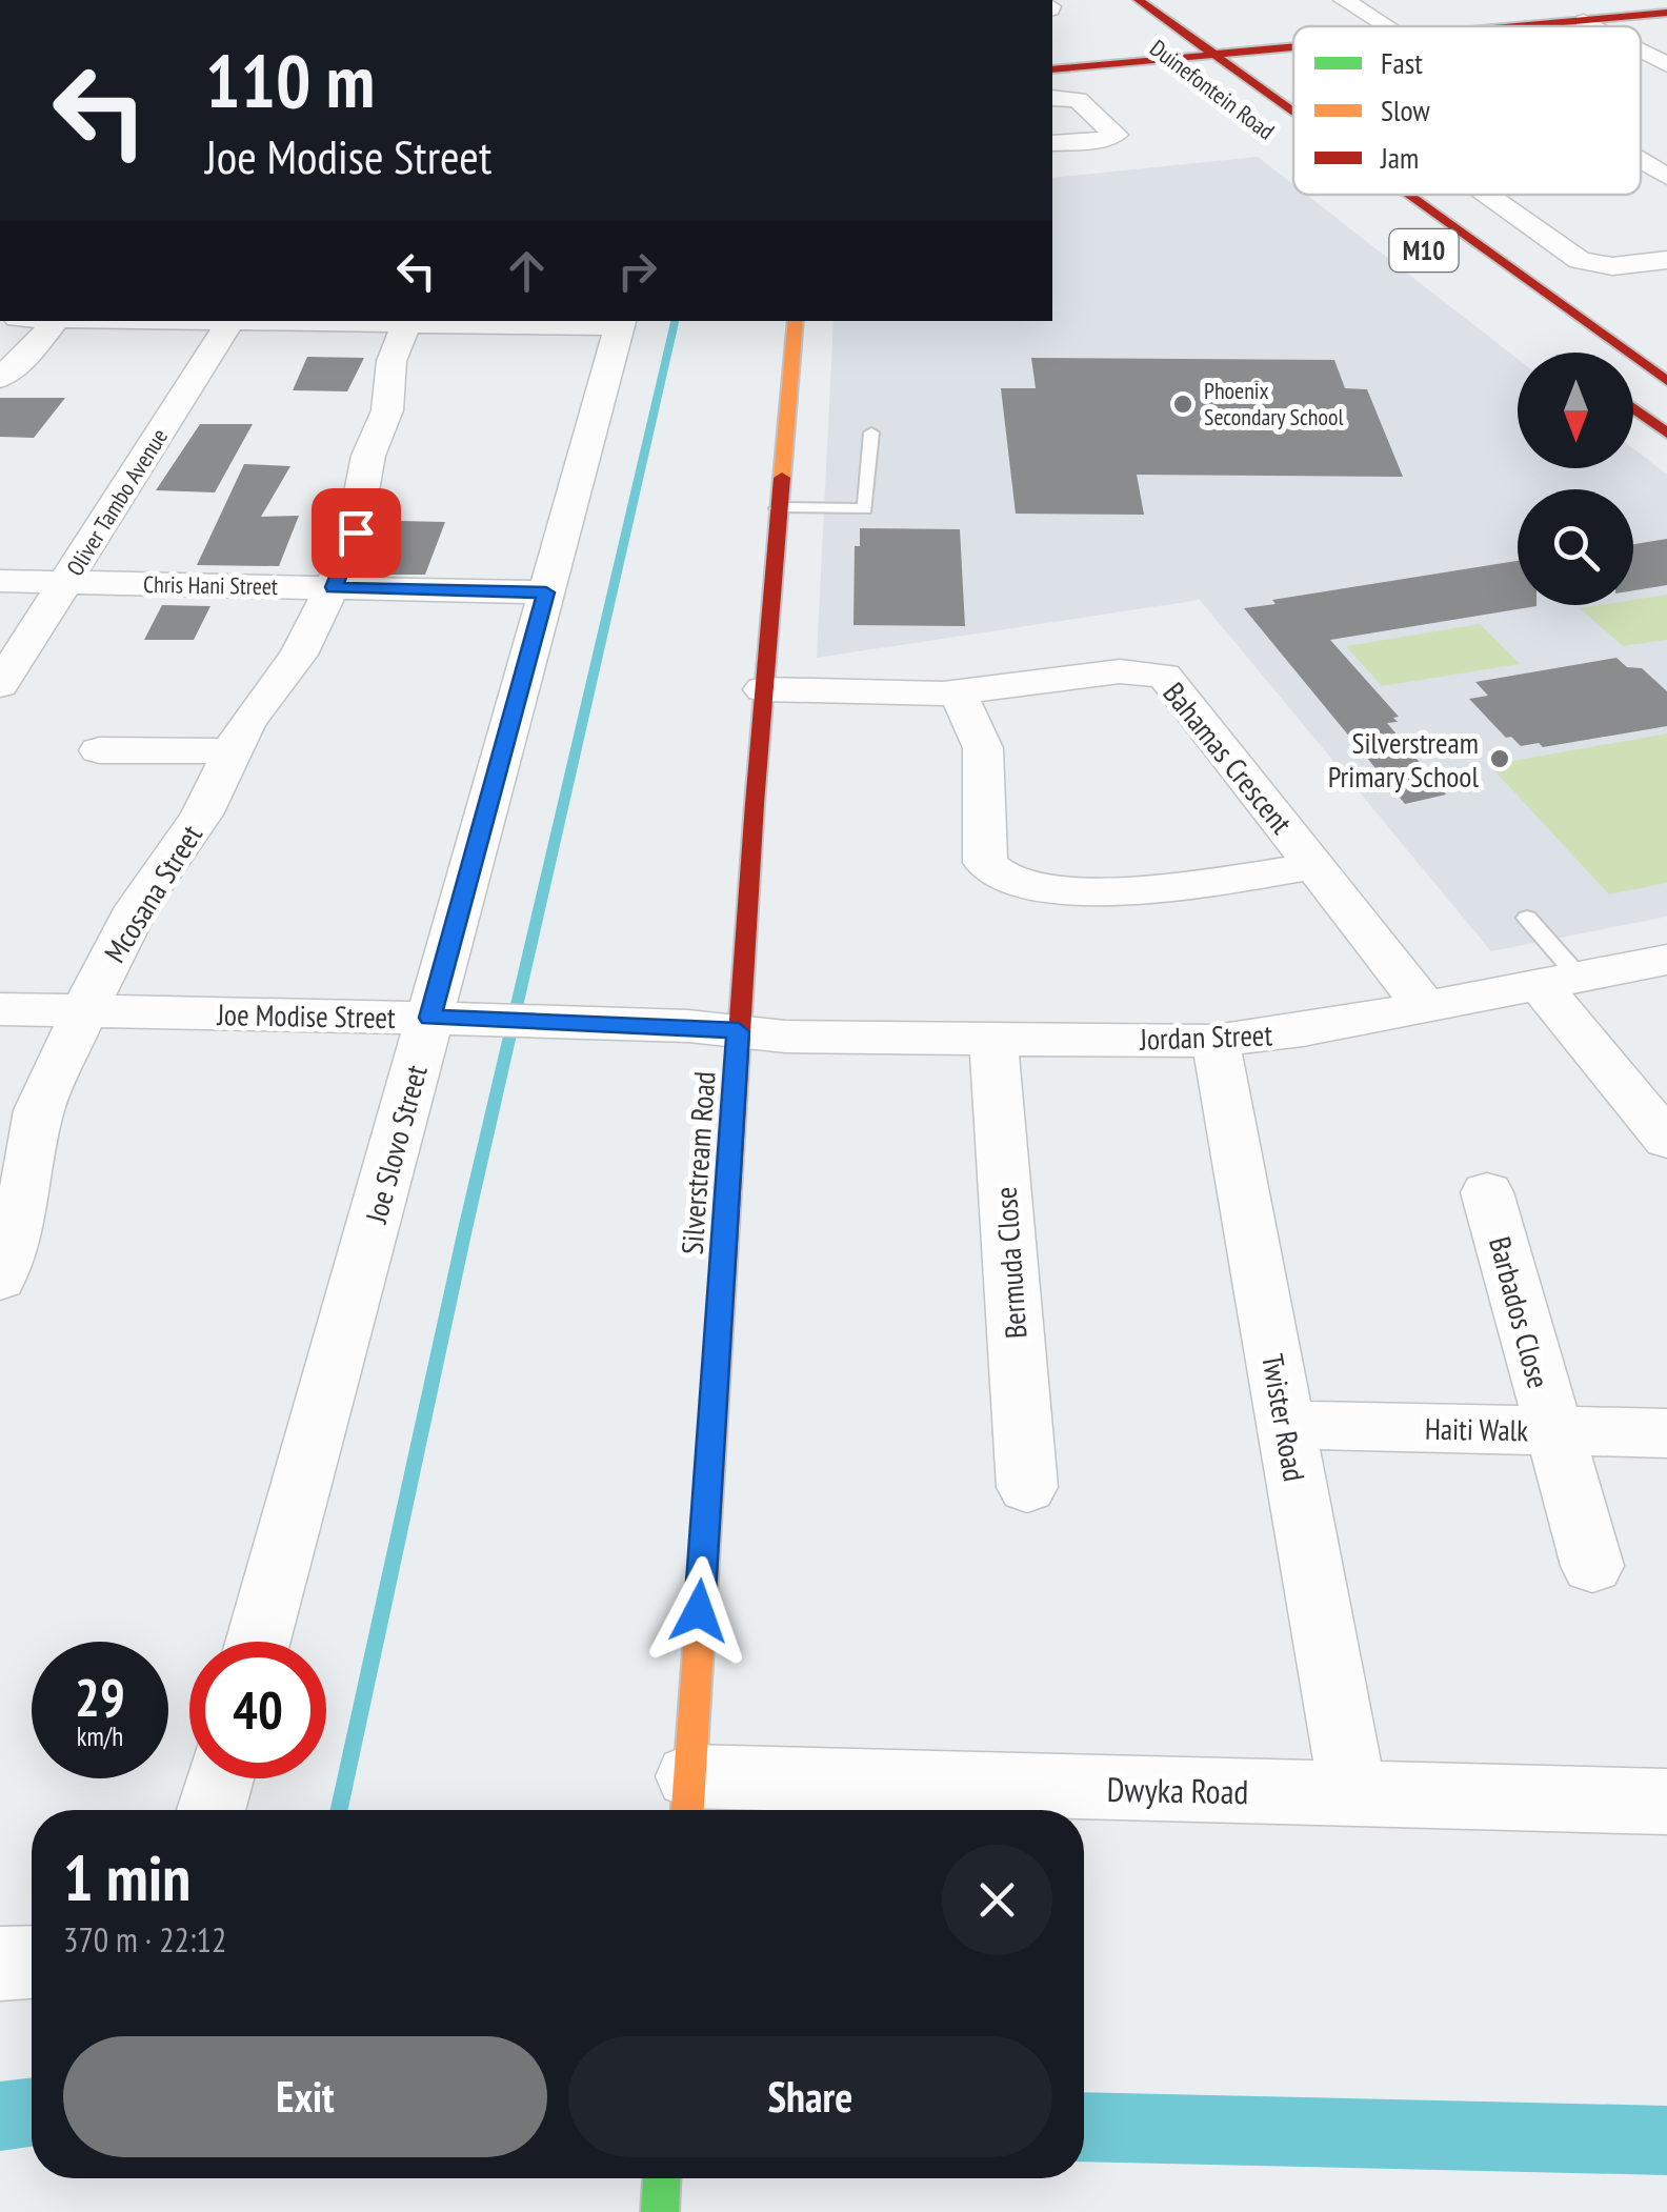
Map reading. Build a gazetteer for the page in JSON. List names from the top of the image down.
{
  "streets": {
    "street": [
      "Duinefontein Road",
      "M10",
      "Oliver Tambo Avenue",
      "Chris Hani Street",
      "Bahamas Crescent",
      "Mcosana Street",
      "Joe Modise Street",
      "Jordan Street",
      "Joe Slovo Street",
      "Silverstream Road",
      "Bermuda Close",
      "Barbados Close",
      "Twister Road",
      "Haiti Walk",
      "Dwyka Road"
    ]
  },
  "crossings": [
    ["Oliver Tambo Avenue", "Chris Hani Street"],
    ["Chris Hani Street", "Mcosana Street"],
    ["Chris Hani Street", "Joe Slovo Street"],
    ["Bahamas Crescent", "Jordan Street"],
    ["Bahamas Crescent", "Silverstream Road"],
    ["Mcosana Street", "Joe Modise Street"],
    ["Joe Modise Street", "Jordan Street"],
    ["Joe Modise Street", "Joe Slovo Street"],
    ["Joe Modise Street", "Silverstream Road"],
    ["Jordan Street", "Silverstream Road"],
    ["Jordan Street", "Bermuda Close"],
    ["Jordan Street", "Twister Road"],
    ["Silverstream Road", "Dwyka Road"],
    ["Barbados Close", "Haiti Walk"],
    ["Twister Road", "Haiti Walk"],
    ["Twister Road", "Dwyka Road"]
  ],
  "places": ["Phoenix Secondary School", "Silverstream Primary School"],
  "legend": ["Fast", "Slow", "Jam"],
  "north": "bottom",
  "page": {
    "turn": ["110 m", "Joe Modise Street"],
    "speed": "29 km/h",
    "limit": "40",
    "heading": ["1 min", "370 m · 22:12"],
    "buttons": ["Exit", "Share"]
  }
}
